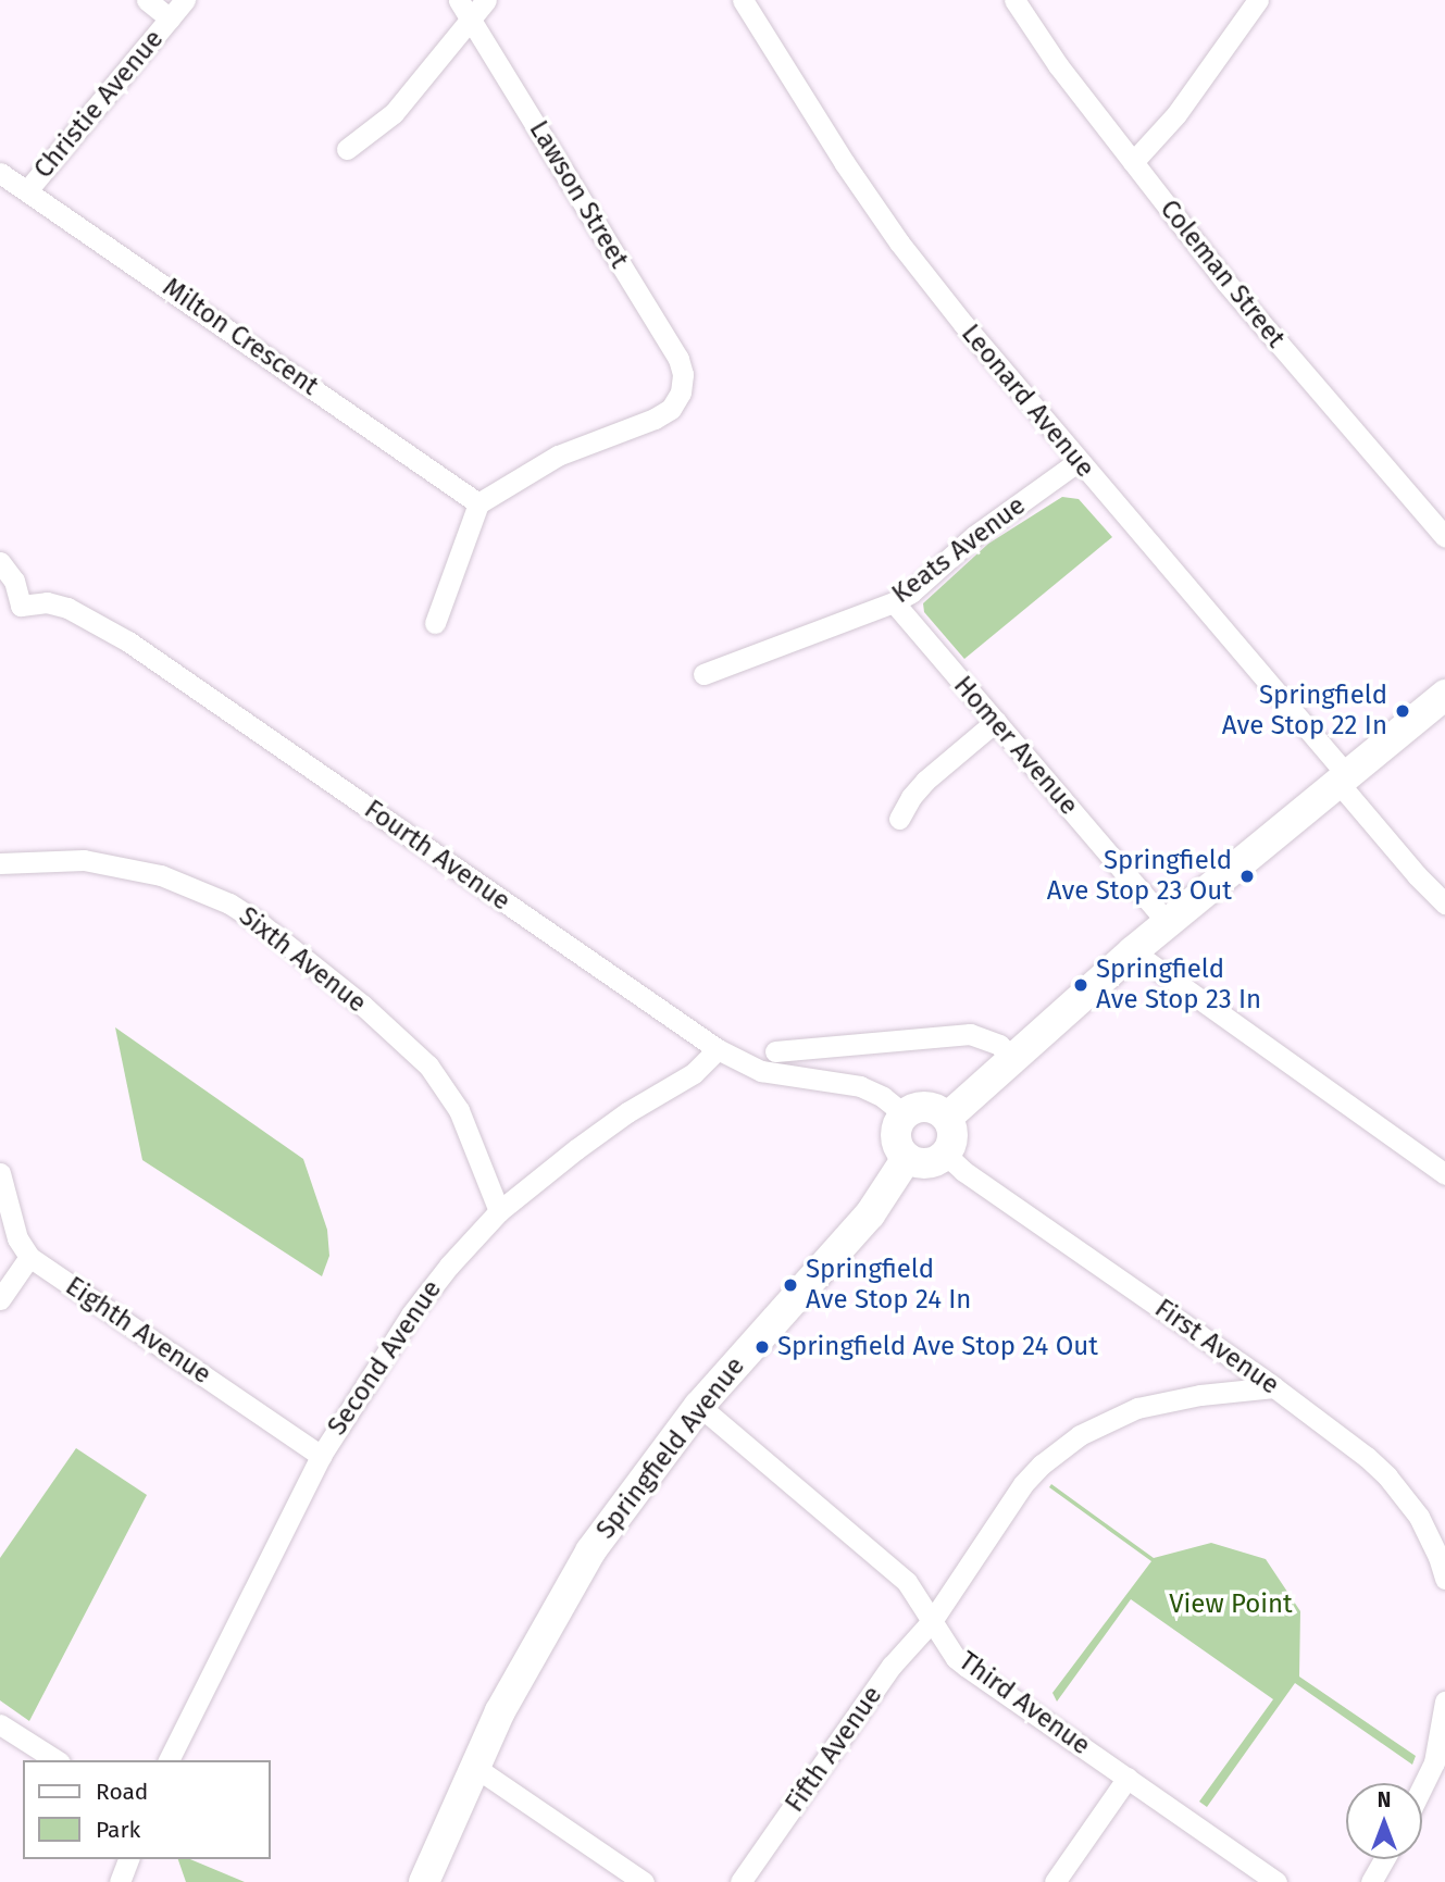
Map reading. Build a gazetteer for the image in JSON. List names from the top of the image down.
{
  "streets": {
    "street": [
      "Christie Avenue",
      "Lawson Street",
      "Coleman Street",
      "Milton Crescent",
      "Leonard Avenue",
      "Keats Avenue",
      "Homer Avenue",
      "Fourth Avenue",
      "Sixth Avenue",
      "Eighth Avenue",
      "First Avenue",
      "Second Avenue",
      "Springfield Avenue",
      "Third Avenue",
      "Fifth Avenue"
    ]
  },
  "crossings": [
    ["Christie Avenue", "Milton Crescent"],
    ["Lawson Street", "Milton Crescent"],
    ["Leonard Avenue", "Keats Avenue"],
    ["Keats Avenue", "Homer Avenue"],
    ["Fourth Avenue", "First Avenue"],
    ["Fourth Avenue", "Second Avenue"],
    ["Fourth Avenue", "Springfield Avenue"],
    ["Sixth Avenue", "Second Avenue"],
    ["Eighth Avenue", "Second Avenue"],
    ["First Avenue", "Springfield Avenue"],
    ["First Avenue", "Fifth Avenue"],
    ["Springfield Avenue", "Third Avenue"],
    ["Third Avenue", "Fifth Avenue"]
  ],
  "parks": ["View Point"],
  "places": [
    "Springfield Ave Stop 22 In",
    "Springfield Ave Stop 23 Out",
    "Springfield Ave Stop 23 In",
    "Springfield Ave Stop 24 In",
    "Springfield Ave Stop 24 Out"
  ],
  "legend": ["Road", "Park"],
  "north": "top"
}
